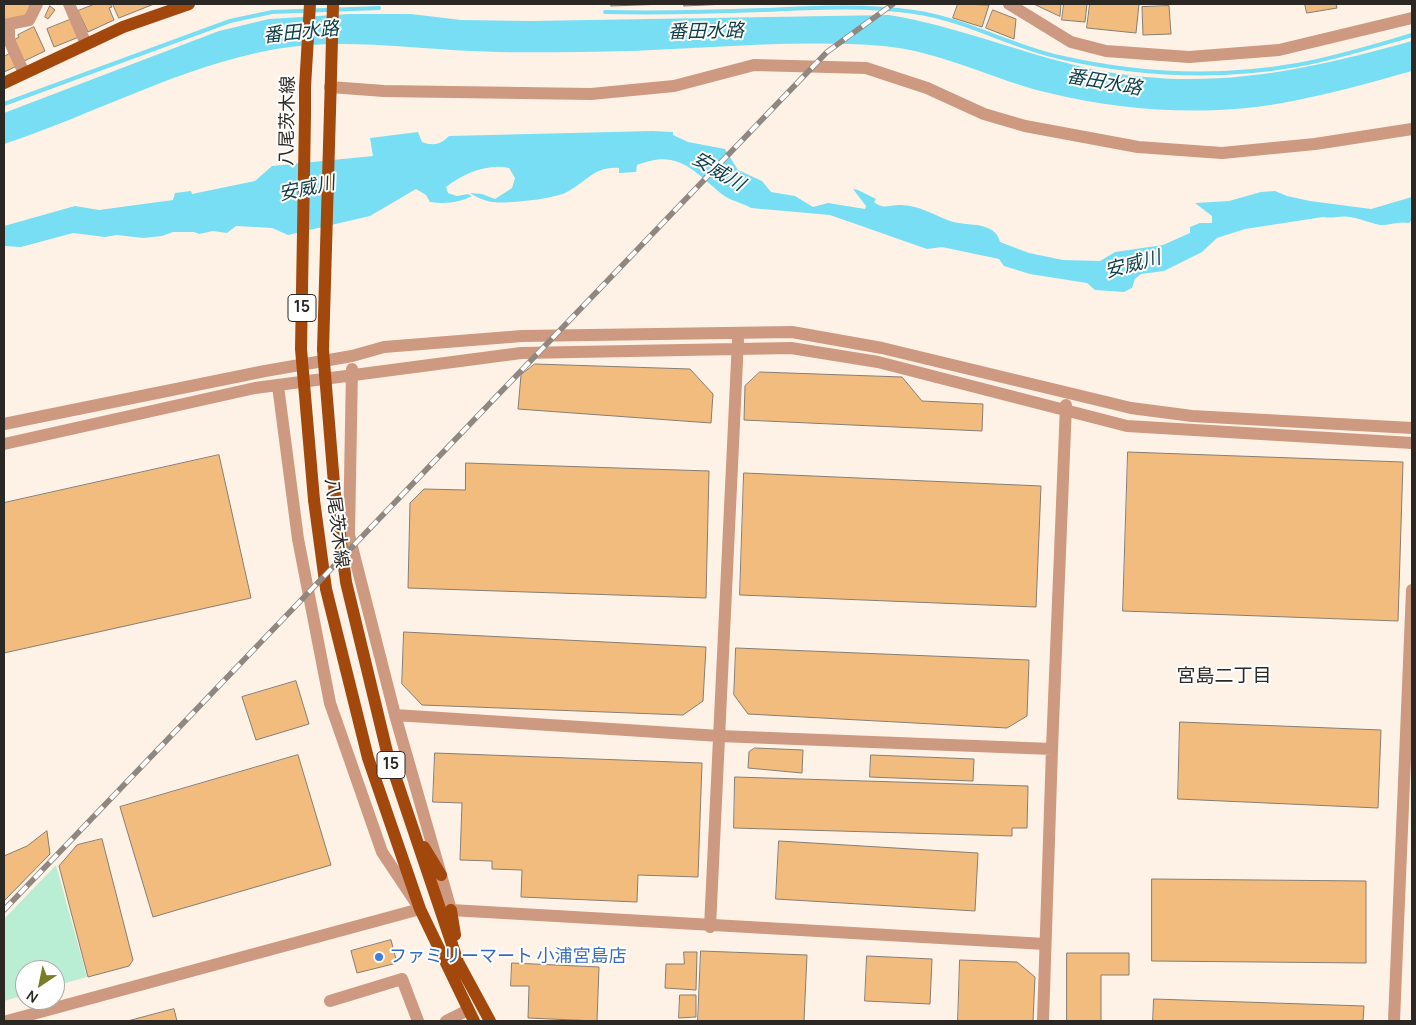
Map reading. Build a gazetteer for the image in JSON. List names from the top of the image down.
{
  "streets": {
    "main road": ["八尾茨木線", "15"]
  },
  "districts": ["宮島二丁目"],
  "water": ["番田水路", "安威川"],
  "places": ["ファミリーマート 小浦宮島店"],
  "north": "bottom left"
}
